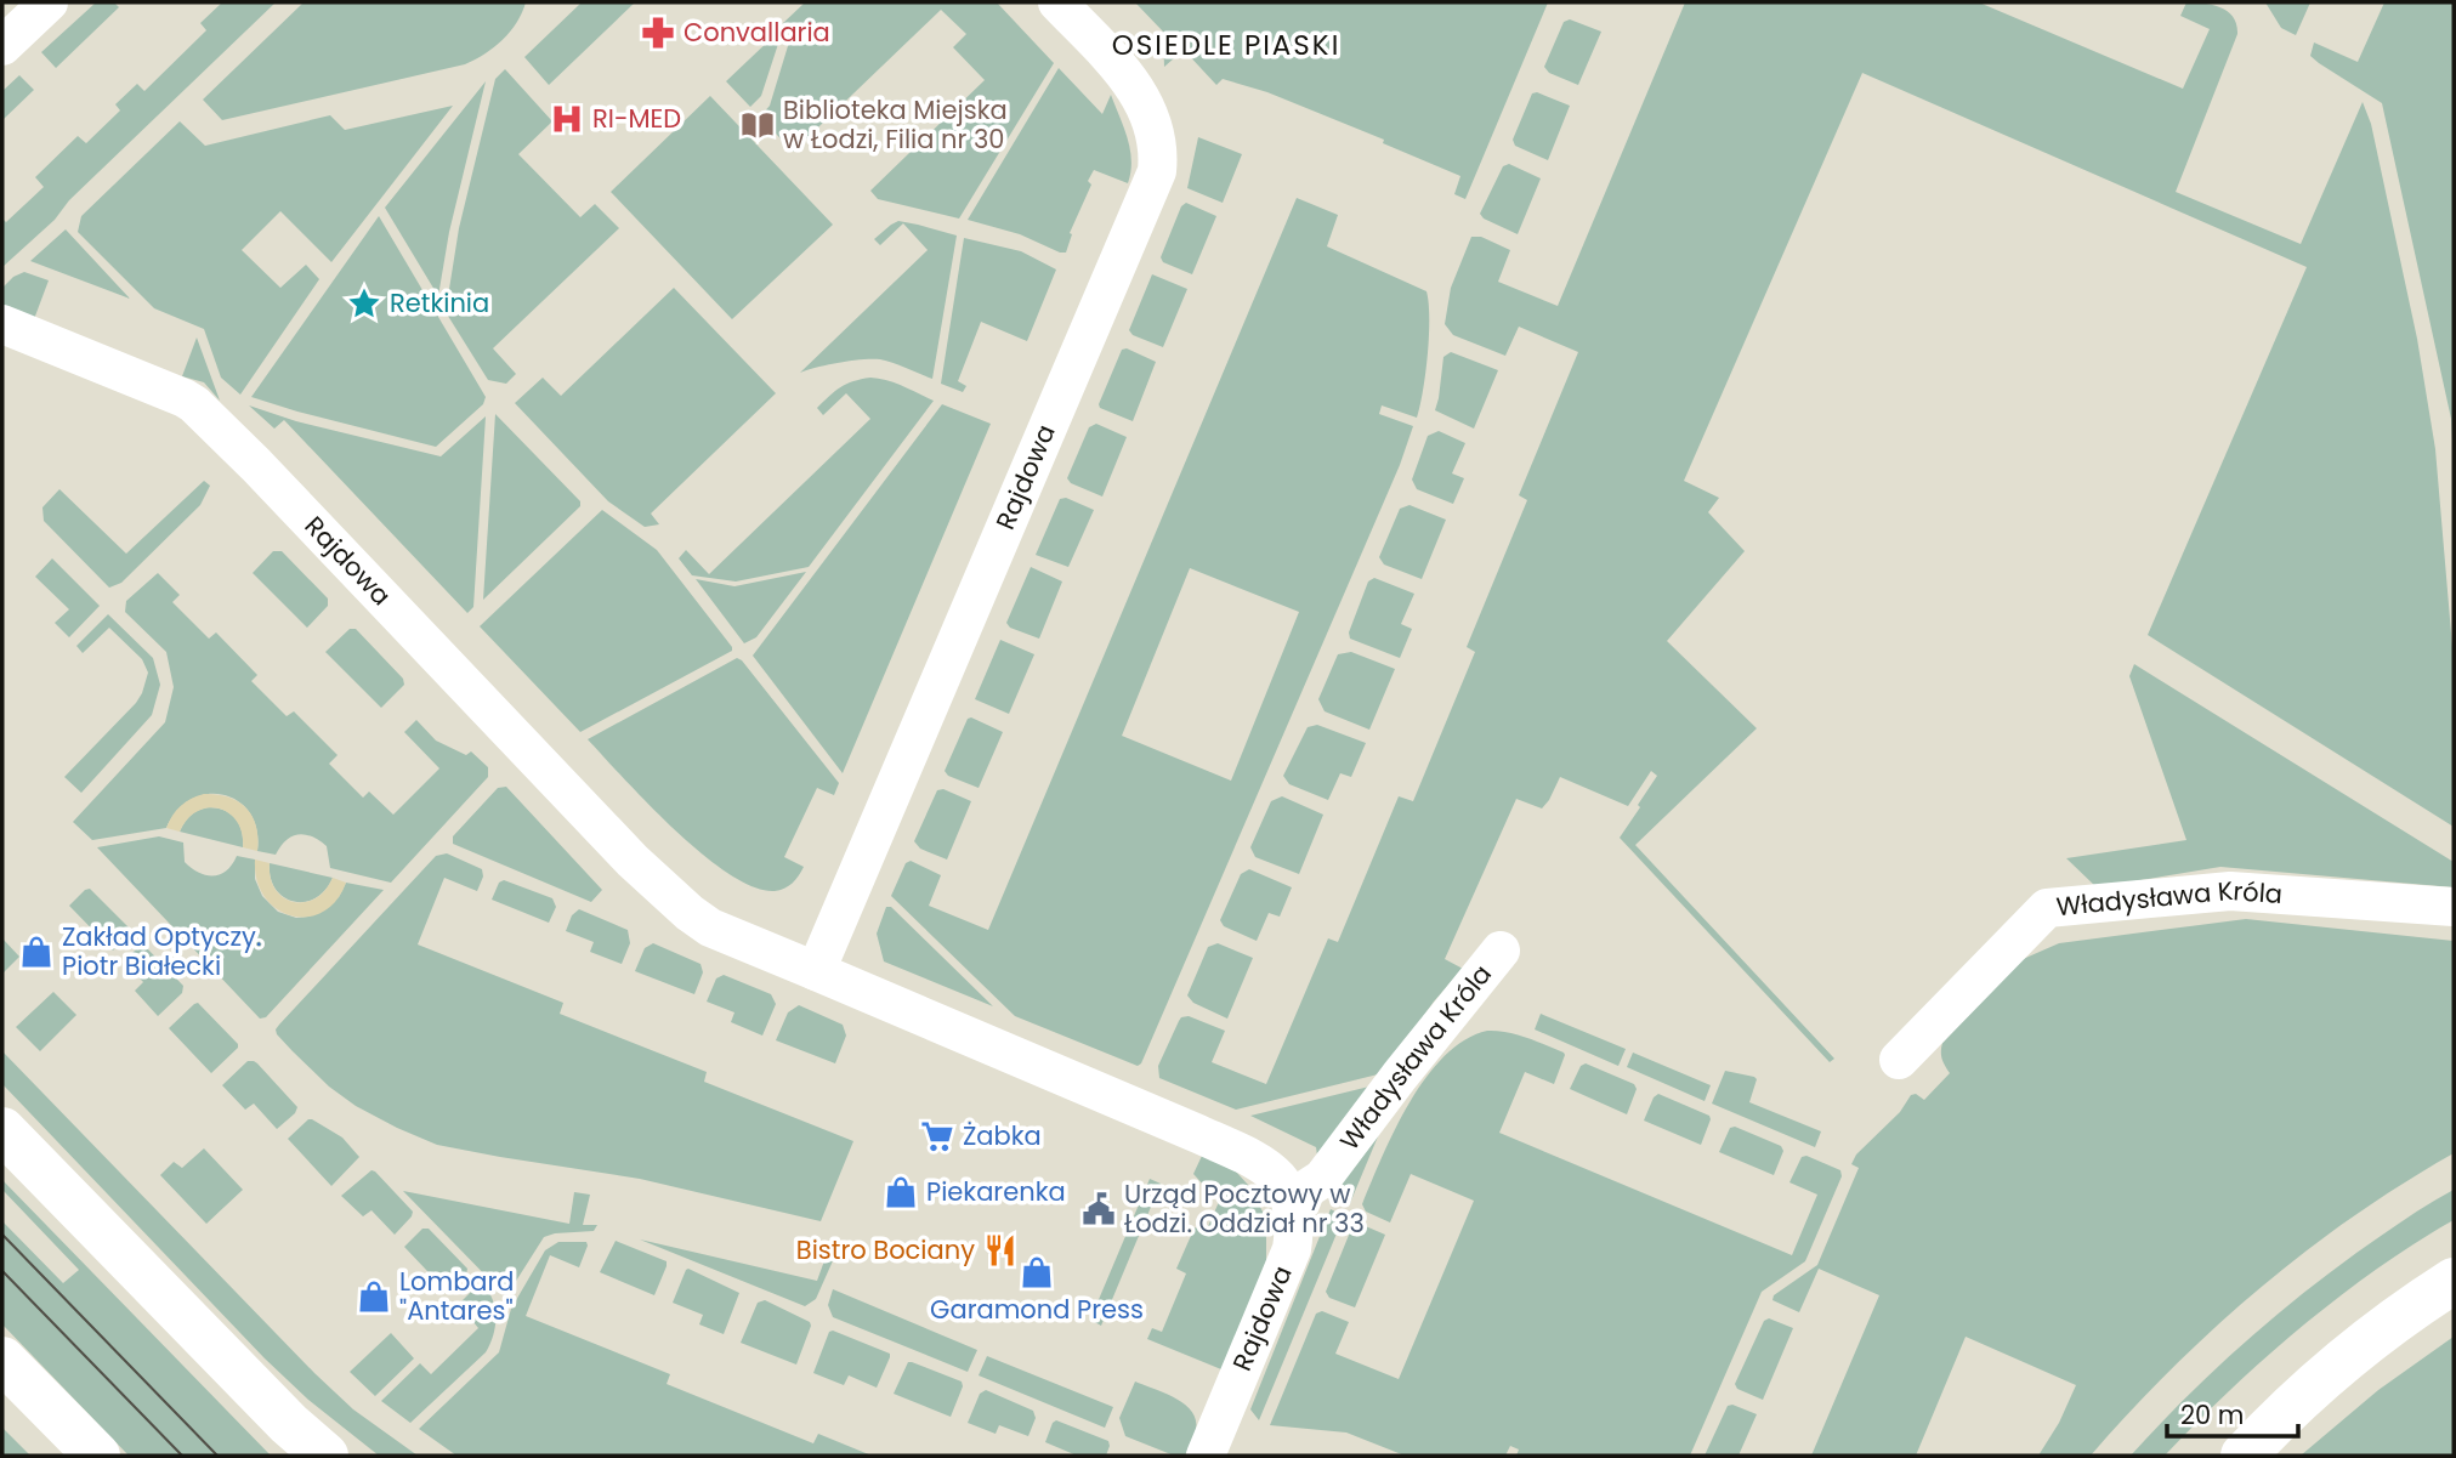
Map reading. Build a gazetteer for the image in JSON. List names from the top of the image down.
{
  "streets": {
    "street": ["Rajdowa", "Władysława Króla"]
  },
  "crossings": [
    ["Rajdowa", "Władysława Króla"]
  ],
  "districts": ["OSIEDLE PIASKI"],
  "places": {
    "pharmacy": ["Convallaria"],
    "hospital": ["RI-MED"],
    "library": ["Biblioteka Miejska w Łodzi, Filia nr 30"],
    "place": ["Retkinia"],
    "shop": [
      "Zakład Optyczy. Piotr Białecki",
      "Piekarenka",
      "Garamond Press",
      "Lombard \"Antares\""
    ],
    "supermarket": ["Żabka"],
    "public building": ["Urząd Pocztowy w Łodzi. Oddział nr 33"],
    "restaurant": ["Bistro Bociany"]
  },
  "scale_bar": "20 m"
}
